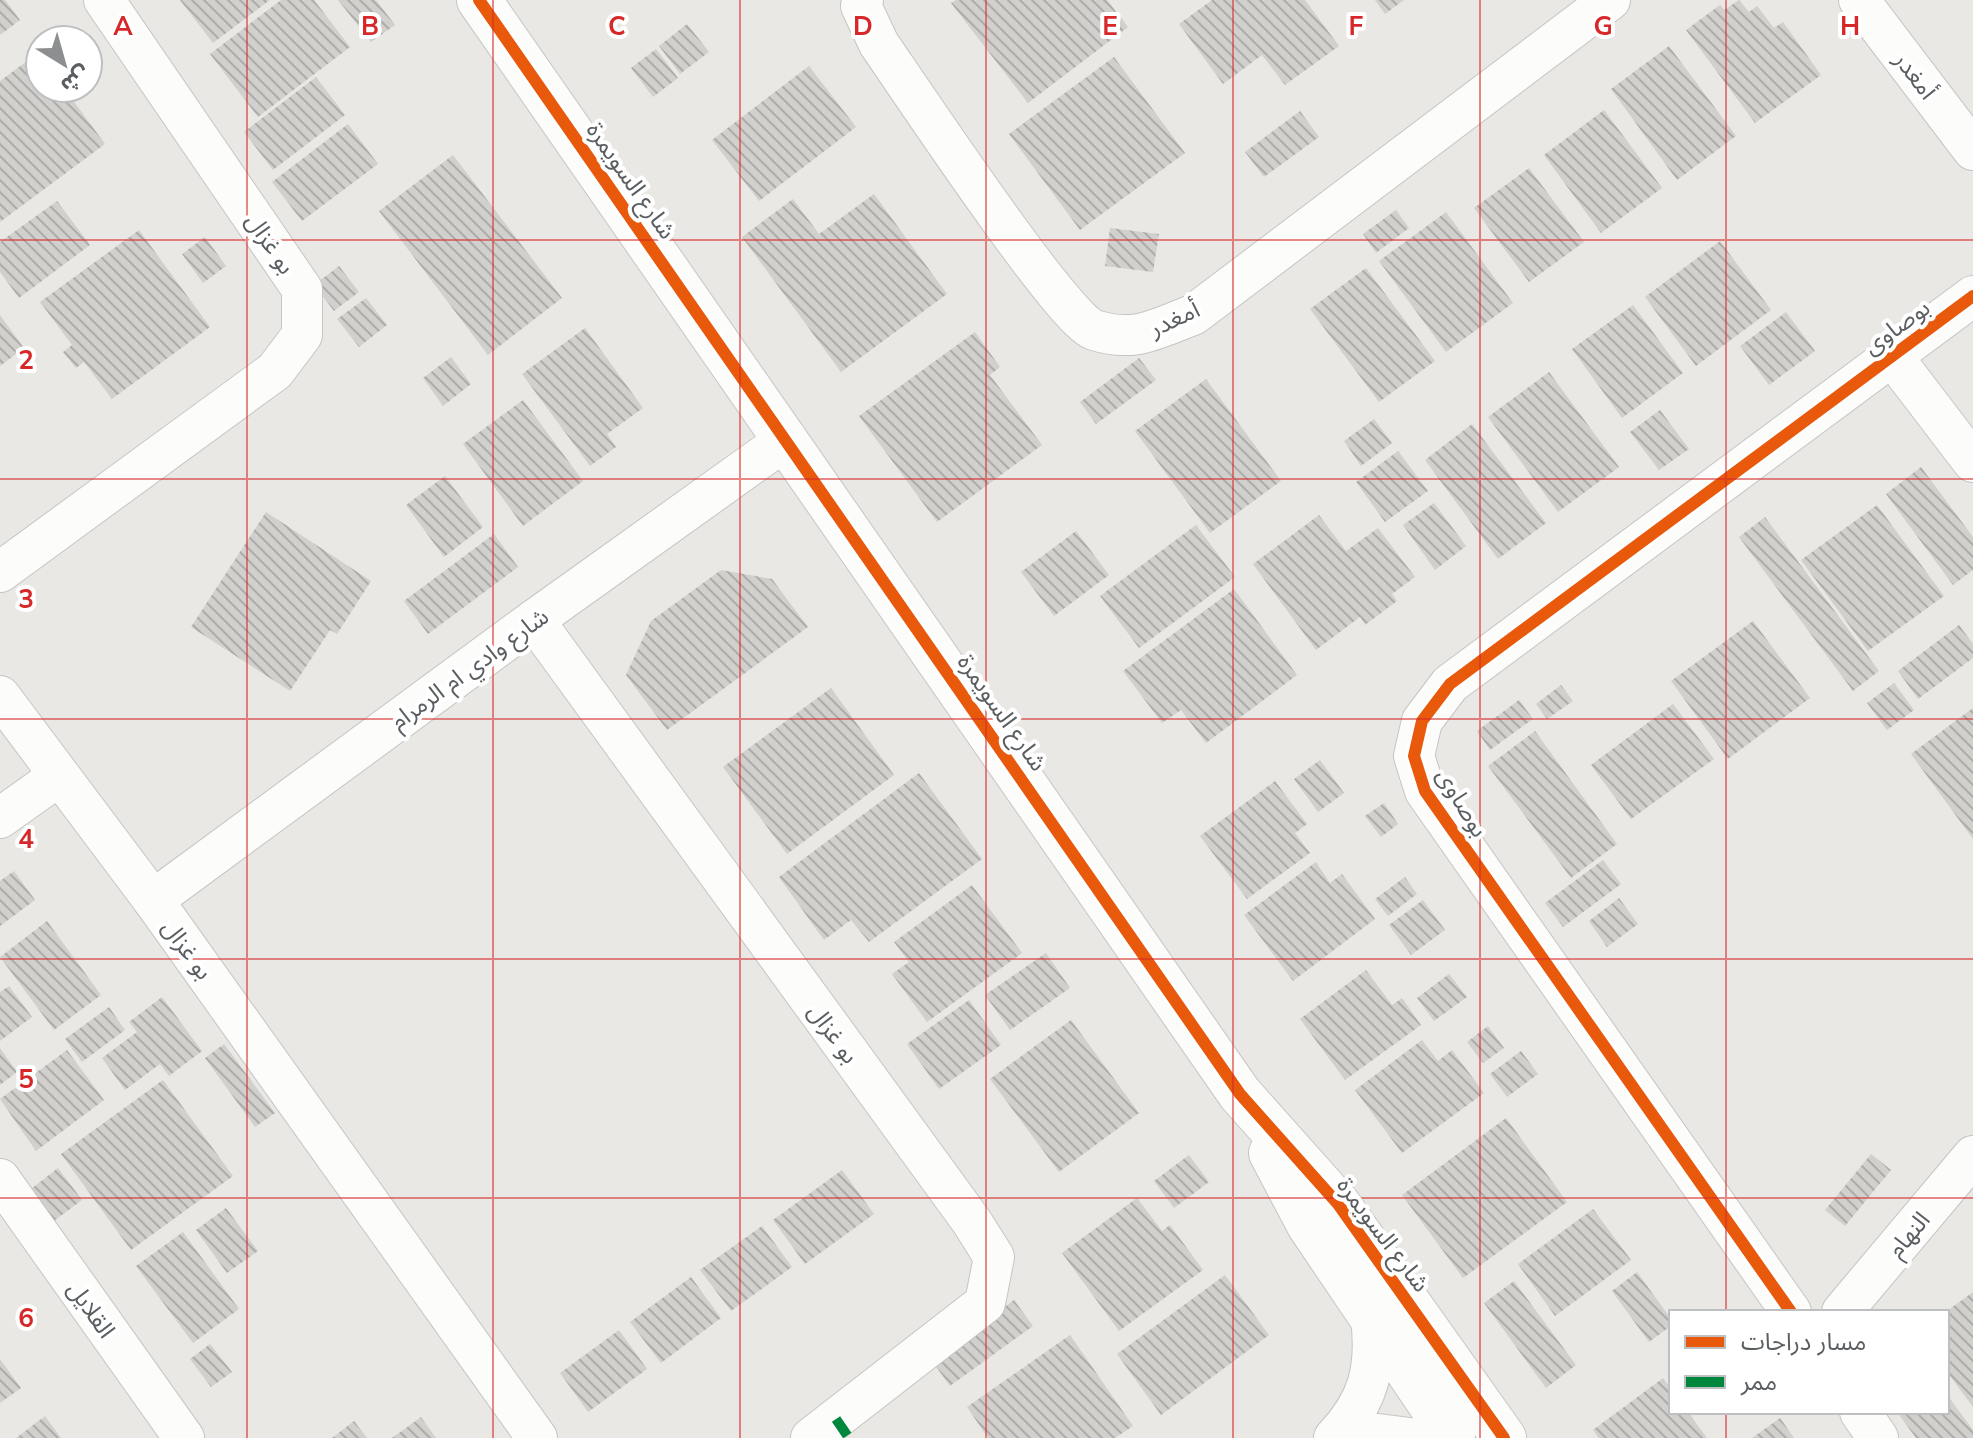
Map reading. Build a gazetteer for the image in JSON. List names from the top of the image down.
{
  "streets": {
    "street": [
      "أمغدر",
      "شارع السويمرة",
      "بو غزال",
      "بوصاوى",
      "شارع وادي ام الرمرام",
      "النهام",
      "القلايل"
    ]
  },
  "crossings": [
    ["شارع السويمرة", "شارع وادي ام الرمرام"],
    ["بو غزال", "شارع وادي ام الرمرام"]
  ],
  "legend": ["مسار دراجات", "ممر"],
  "north": "bottom right",
  "grid": {
    "columns": [
      "A",
      "B",
      "C",
      "D",
      "E",
      "F",
      "G",
      "H"
    ],
    "rows": [
      "2",
      "3",
      "4",
      "5",
      "6"
    ]
  }
}
